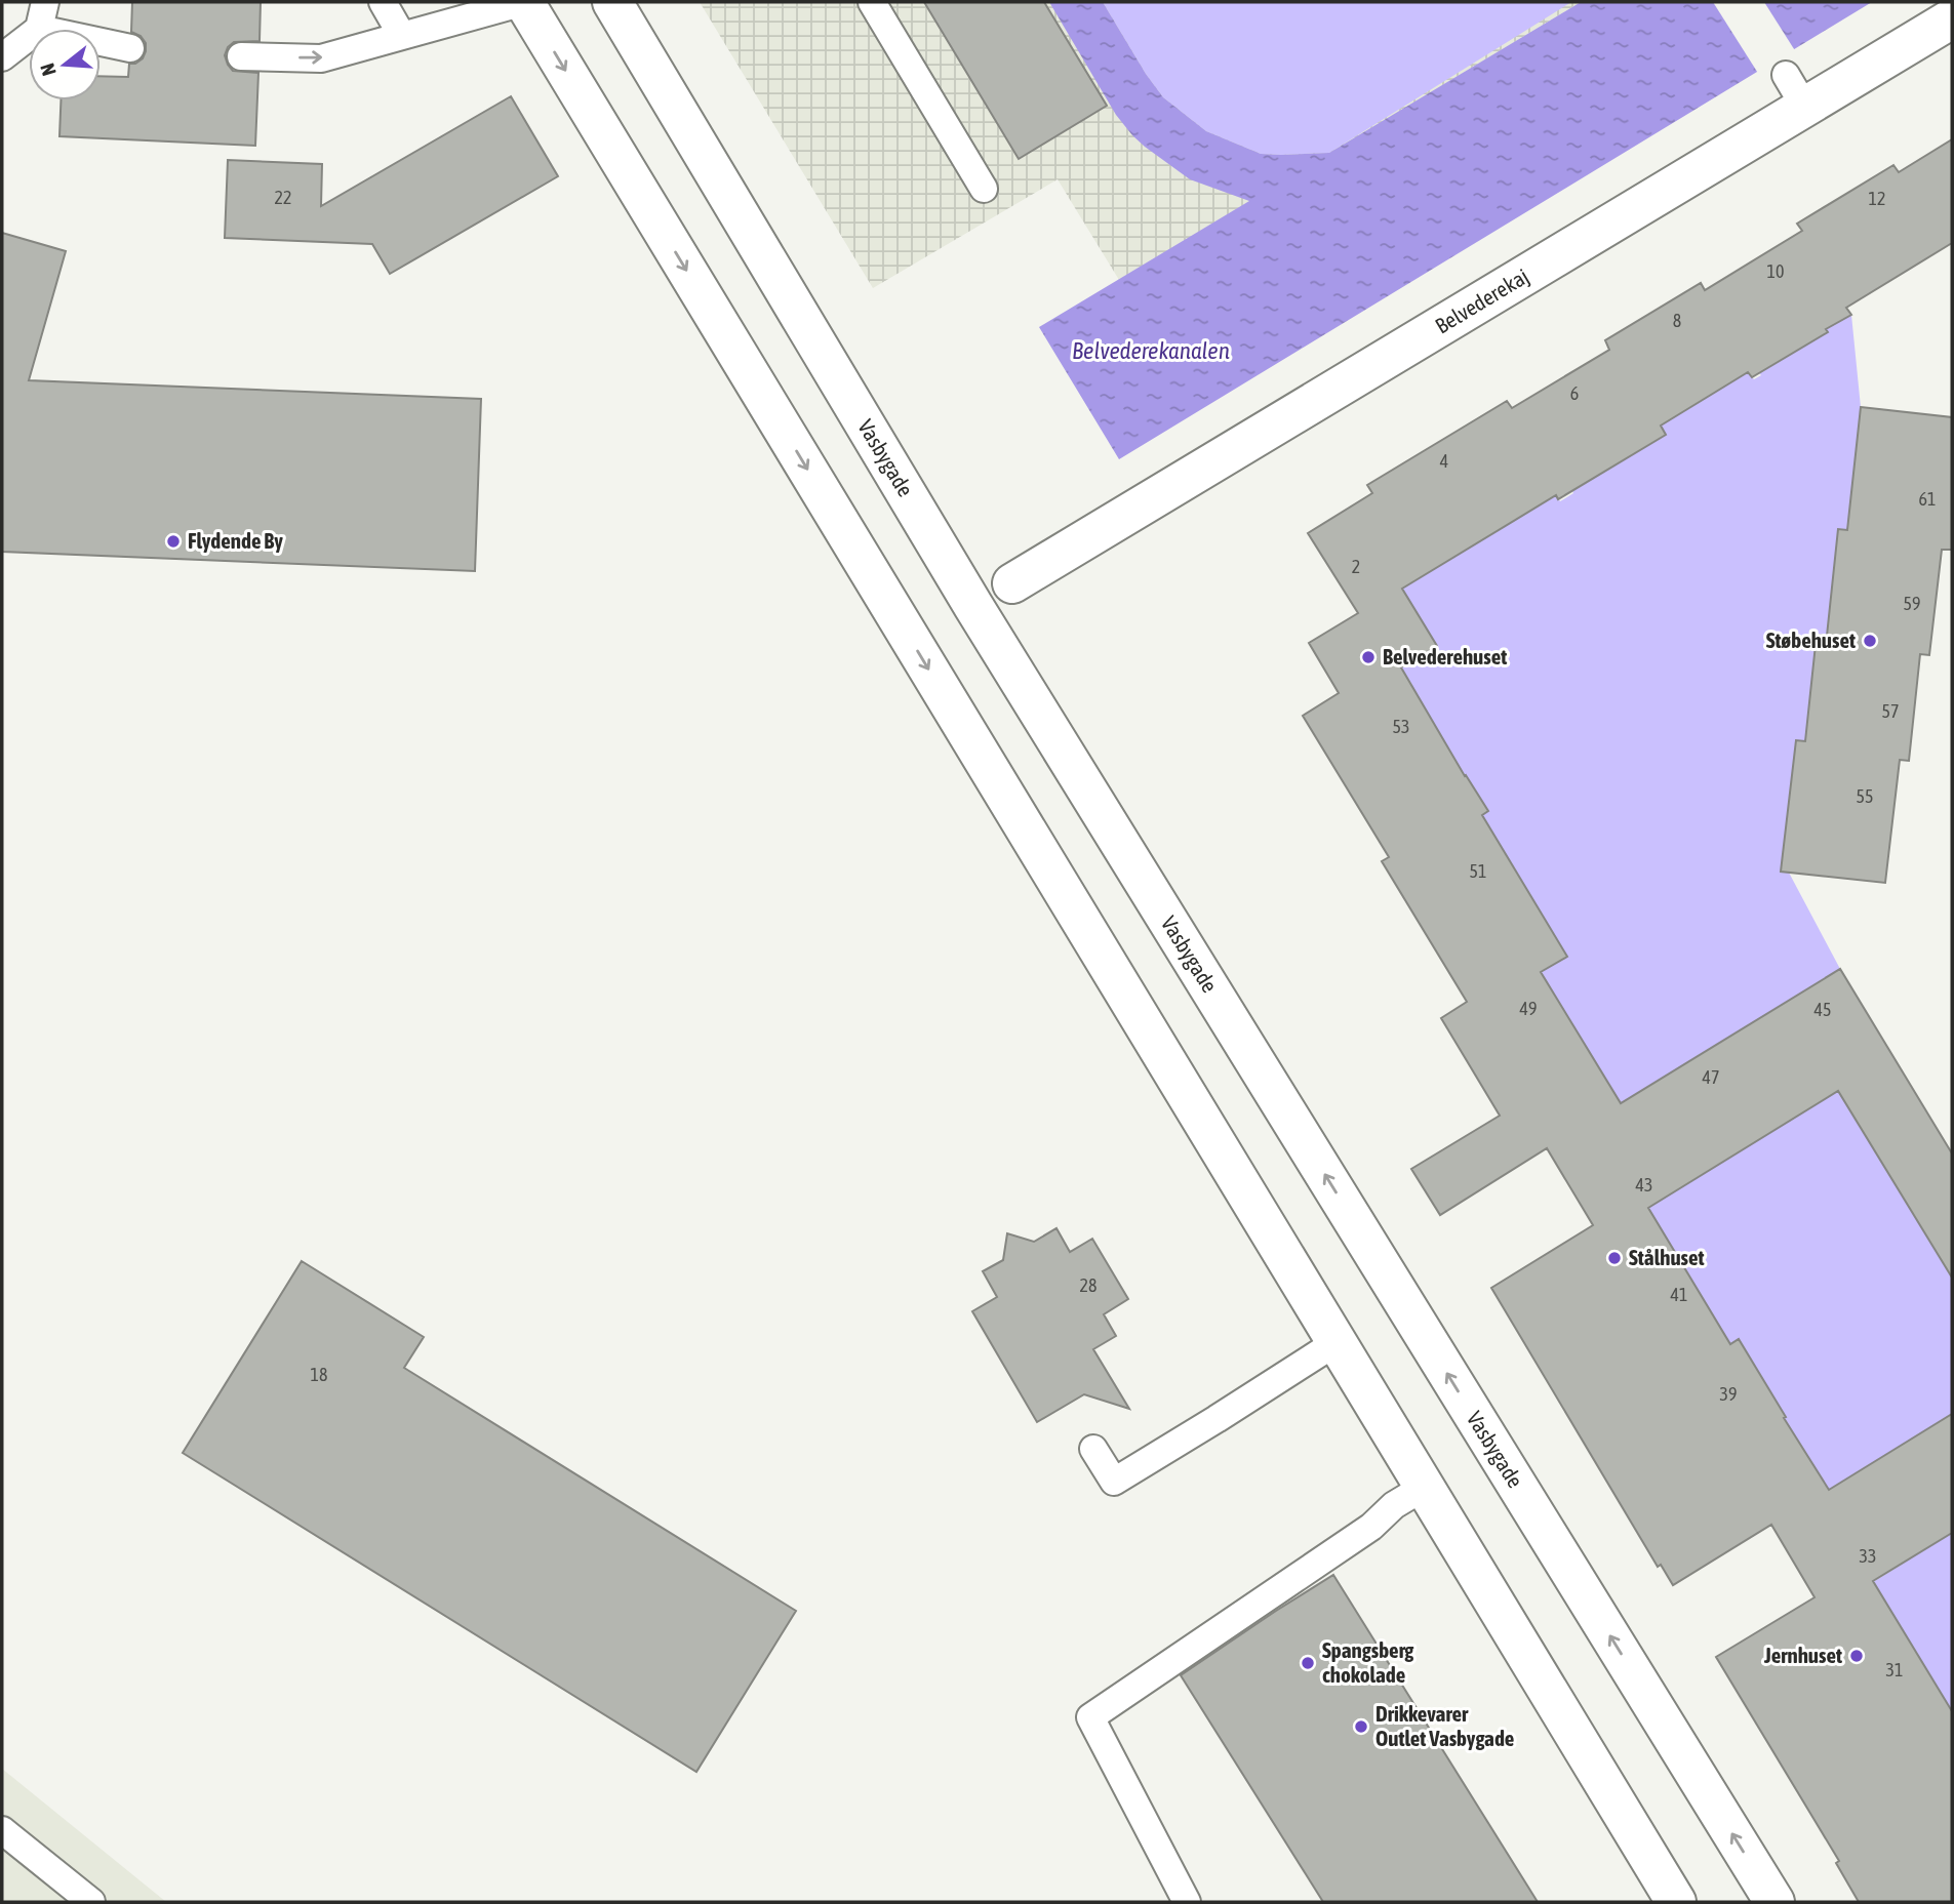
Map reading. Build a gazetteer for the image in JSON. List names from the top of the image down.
{
  "streets": {
    "main road": ["Belvederekaj", "Vasbygade"]
  },
  "water": ["Belvederekanalen"],
  "places": [
    "Flydende By",
    "Støbehuset",
    "Belvederehuset",
    "Stålhuset",
    "Jernhuset",
    "Spangsberg chokolade",
    "Drikkevarer Outlet Vasbygade"
  ],
  "house_numbers": [
    "22",
    "12",
    "10",
    "8",
    "6",
    "4",
    "61",
    "2",
    "59",
    "57",
    "53",
    "55",
    "51",
    "49",
    "45",
    "47",
    "43",
    "28",
    "41",
    "18",
    "39",
    "33",
    "31"
  ],
  "north": "left"
}
